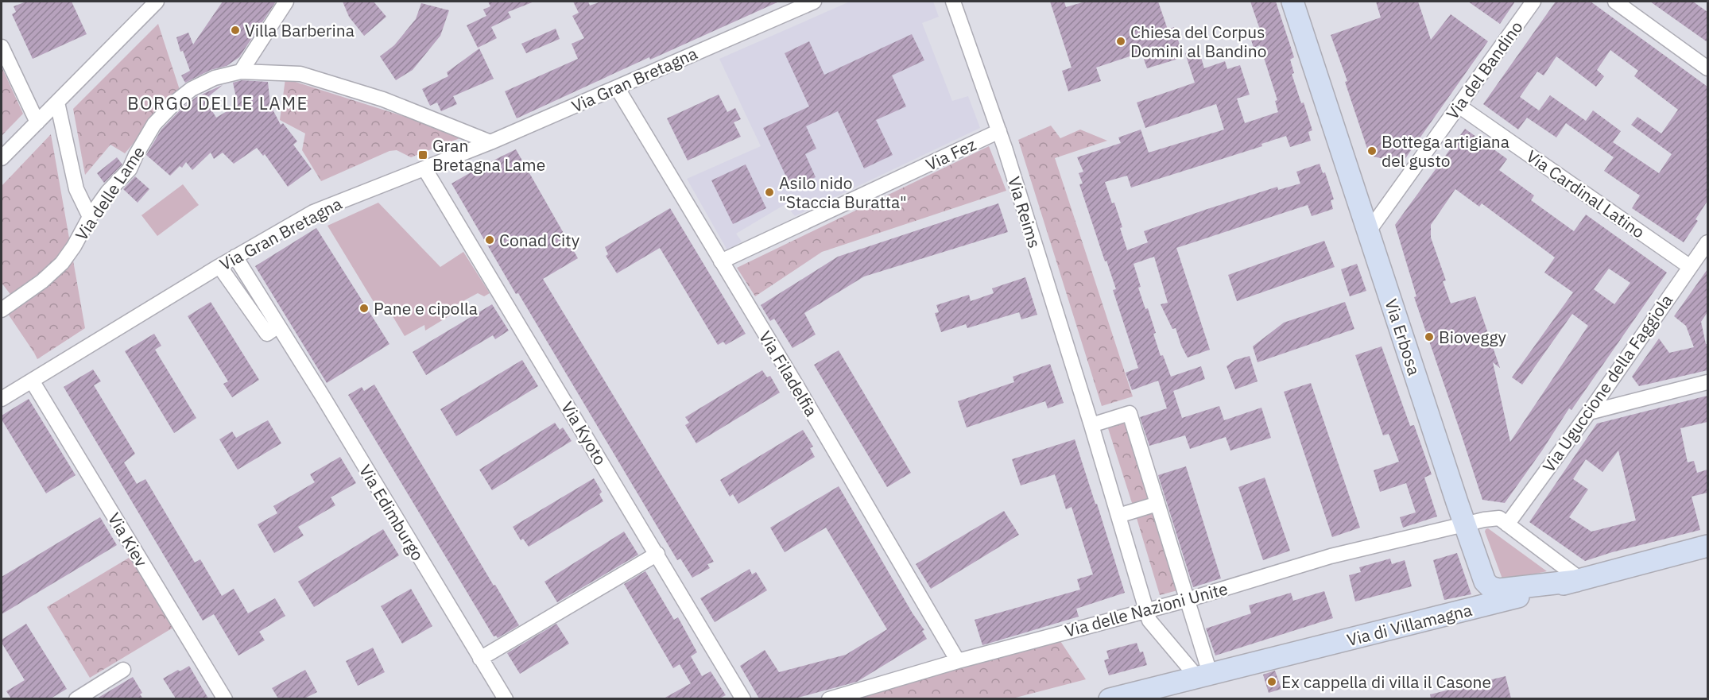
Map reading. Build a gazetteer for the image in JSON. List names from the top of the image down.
{
  "streets": {
    "main road": ["Via Erbosa", "Via di Villamagna"],
    "street": [
      "Via del Bandino",
      "Via Gran Bretagna",
      "Via Fez",
      "Via delle Lame",
      "Via Cardinal Latino",
      "Via Reims",
      "Via Filadelfia",
      "Via Uguccione della Faggiola",
      "Via Kyoto",
      "Via Edimburgo",
      "Via Kiev",
      "Via delle Nazioni Unite"
    ]
  },
  "crossings": [
    ["Via del Bandino", "Via Cardinal Latino"],
    ["Via del Bandino", "Via Erbosa"],
    ["Via Gran Bretagna", "Via delle Lame"],
    ["Via Gran Bretagna", "Via Filadelfia"],
    ["Via Gran Bretagna", "Via Kyoto"],
    ["Via Gran Bretagna", "Via Edimburgo"],
    ["Via Gran Bretagna", "Via Kiev"],
    ["Via Fez", "Via Reims"],
    ["Via Fez", "Via Filadelfia"],
    ["Via Cardinal Latino", "Via Uguccione della Faggiola"],
    ["Via Reims", "Via delle Nazioni Unite"],
    ["Via Reims", "Via di Villamagna"],
    ["Via Erbosa", "Via delle Nazioni Unite"],
    ["Via Erbosa", "Via di Villamagna"],
    ["Via Filadelfia", "Via delle Nazioni Unite"],
    ["Via Uguccione della Faggiola", "Via delle Nazioni Unite"]
  ],
  "districts": ["BORGO DELLE LAME"],
  "places": {
    "other": [
      "Villa Barberina",
      "Chiesa del Corpus Domini al Bandino",
      "Bottega artigiana del gusto",
      "Asilo nido \"Staccia Buratta\"",
      "Conad City",
      "Pane e cipolla",
      "Bioveggy",
      "Ex cappella di villa il Casone"
    ],
    "transit": ["Gran Bretagna Lame"]
  }
}
